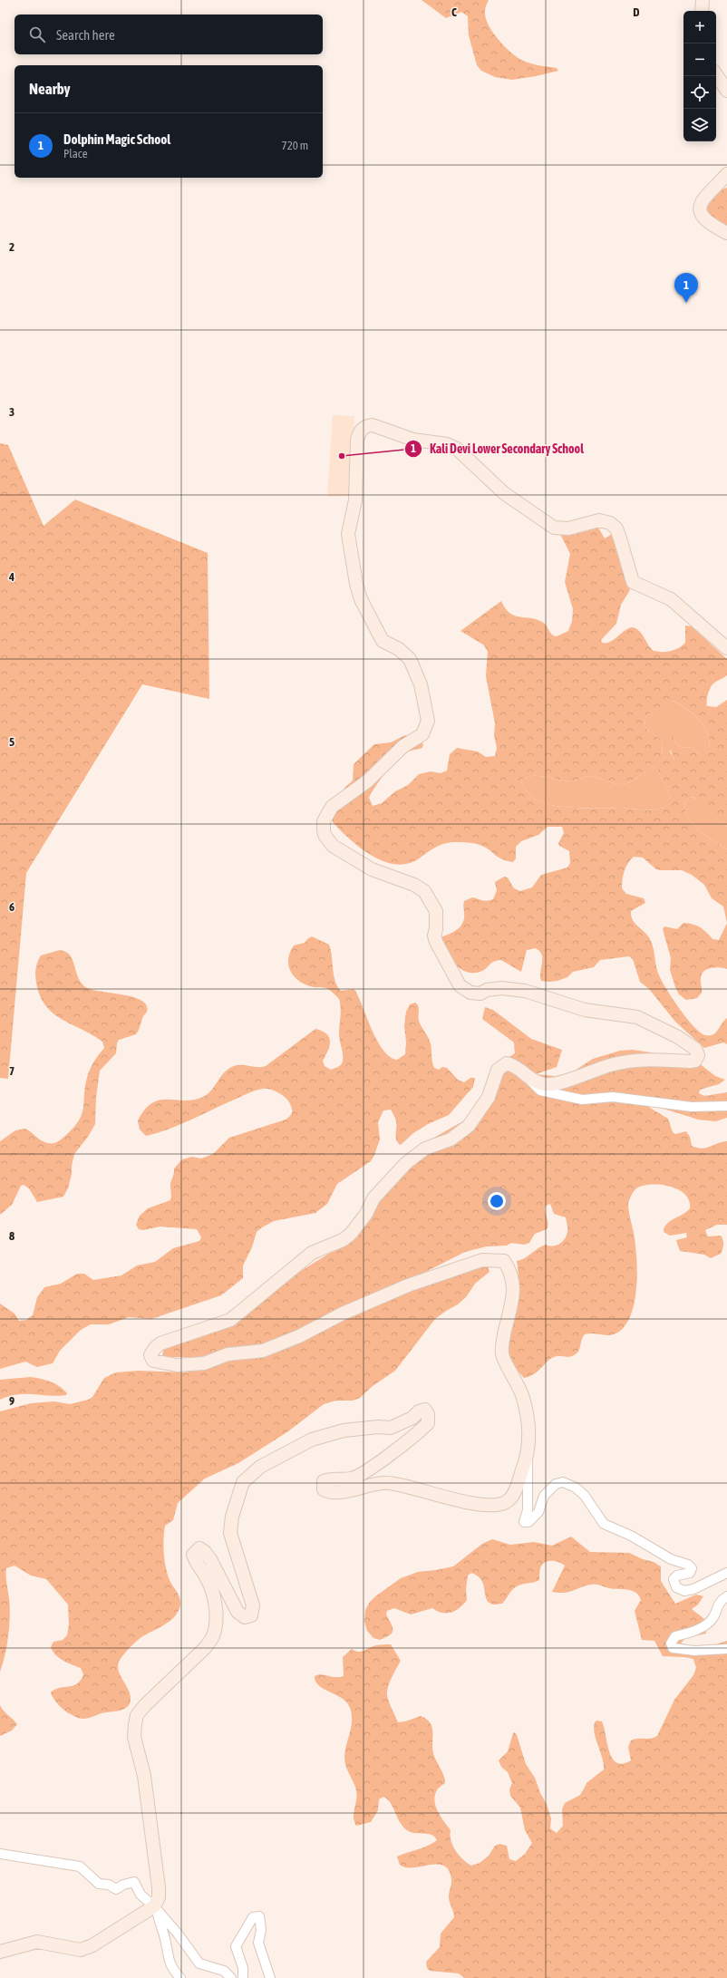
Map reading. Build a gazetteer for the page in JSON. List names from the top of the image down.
{
  "places": ["Kali Devi Lower Secondary School"],
  "page": {
    "map_buttons": ["+", "−"],
    "search": "Search here",
    "heading": "Nearby",
    "list": [
      {
        "mark": "1",
        "name": "Dolphin Magic School",
        "note": "Place",
        "value": "720 m"
      }
    ],
    "pins": "1"
  },
  "grid": {
    "columns": ["C", "D"],
    "rows": [
      "2",
      "3",
      "4",
      "5",
      "6",
      "7",
      "8",
      "9"
    ]
  }
}
